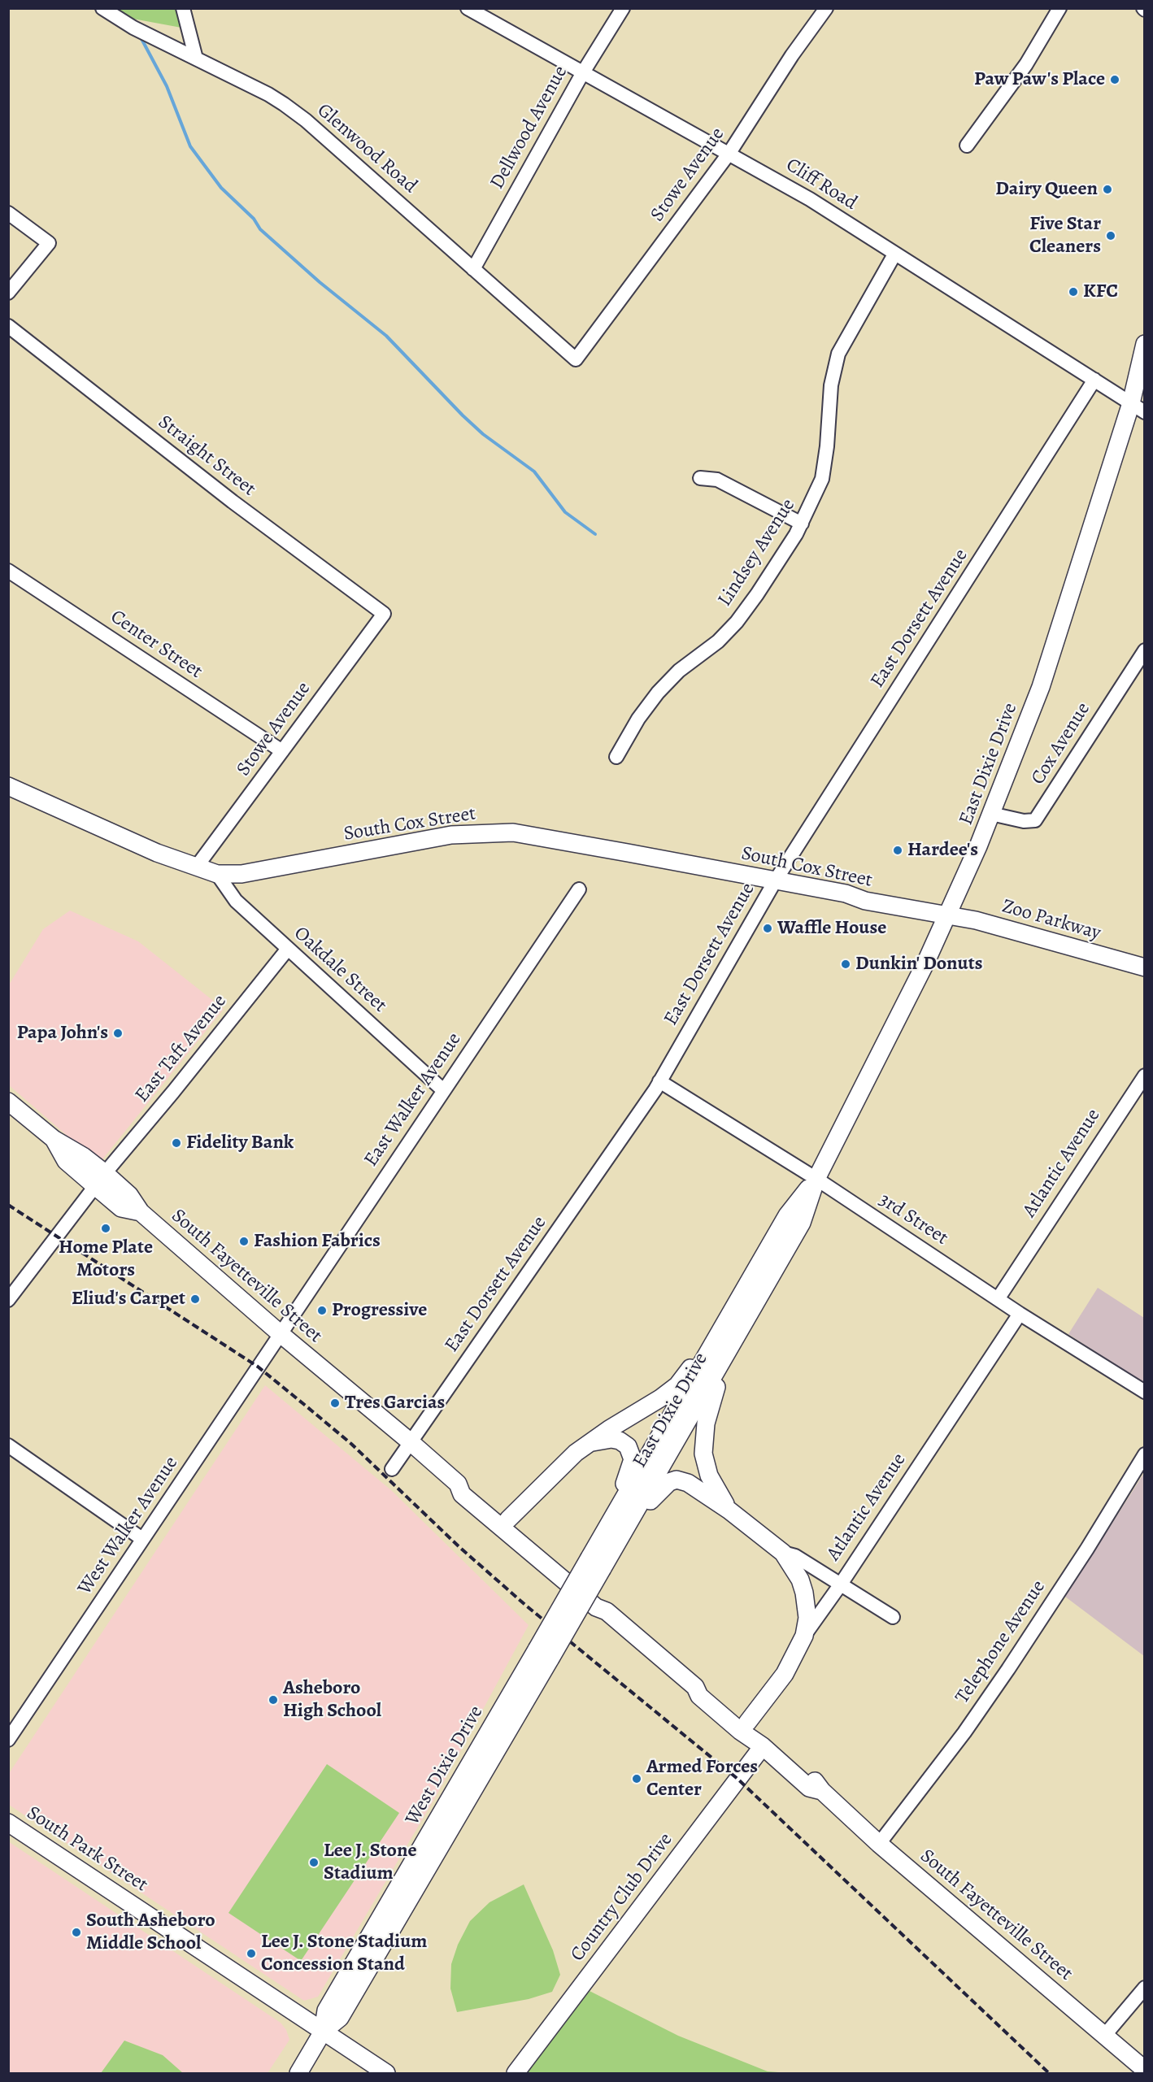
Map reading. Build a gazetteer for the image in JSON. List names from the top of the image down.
{
  "streets": {
    "main road": [
      "East Dixie Drive",
      "South Cox Street",
      "Zoo Parkway",
      "Atlantic Avenue",
      "South Fayetteville Street",
      "West Dixie Drive",
      "South Park Street",
      "Country Club Drive"
    ],
    "street": [
      "Dellwood Avenue",
      "Glenwood Road",
      "Stowe Avenue",
      "Cliff Road",
      "Straight Street",
      "Lindsey Avenue",
      "East Dorsett Avenue",
      "Center Street",
      "Cox Avenue",
      "Oakdale Street",
      "East Taft Avenue",
      "East Walker Avenue",
      "3rd Street",
      "West Walker Avenue",
      "Telephone Avenue"
    ]
  },
  "crossings": [
    ["Dellwood Avenue", "Glenwood Road"],
    ["Dellwood Avenue", "Cliff Road"],
    ["Glenwood Road", "Stowe Avenue"],
    ["Stowe Avenue", "Cliff Road"],
    ["Stowe Avenue", "Straight Street"],
    ["Stowe Avenue", "Center Street"],
    ["Stowe Avenue", "South Cox Street"],
    ["Cliff Road", "Lindsey Avenue"],
    ["Cliff Road", "East Dorsett Avenue"],
    ["Cliff Road", "East Dixie Drive"],
    ["East Dorsett Avenue", "South Cox Street"],
    ["East Dorsett Avenue", "3rd Street"],
    ["East Dorsett Avenue", "South Fayetteville Street"],
    ["Cox Avenue", "East Dixie Drive"],
    ["East Dixie Drive", "South Cox Street"],
    ["East Dixie Drive", "Zoo Parkway"],
    ["East Dixie Drive", "3rd Street"],
    ["East Dixie Drive", "West Dixie Drive"],
    ["South Cox Street", "Zoo Parkway"],
    ["South Cox Street", "Oakdale Street"],
    ["Oakdale Street", "East Taft Avenue"],
    ["Oakdale Street", "East Walker Avenue"],
    ["East Taft Avenue", "South Fayetteville Street"],
    ["East Walker Avenue", "South Fayetteville Street"],
    ["East Walker Avenue", "West Walker Avenue"],
    ["Atlantic Avenue", "3rd Street"],
    ["Atlantic Avenue", "South Fayetteville Street"],
    ["South Fayetteville Street", "West Walker Avenue"],
    ["South Fayetteville Street", "Telephone Avenue"],
    ["South Fayetteville Street", "Country Club Drive"],
    ["West Dixie Drive", "South Park Street"]
  ],
  "places": [
    "Paw Paw's Place",
    "Dairy Queen",
    "Five Star Cleaners",
    "KFC",
    "Hardee's",
    "Waffle House",
    "Dunkin' Donuts",
    "Papa John's",
    "Fidelity Bank",
    "Home Plate Motors",
    "Fashion Fabrics",
    "Eliud's Carpet",
    "Progressive",
    "Tres Garcias",
    "Asheboro High School",
    "Armed Forces Center",
    "Lee J. Stone Stadium",
    "South Asheboro Middle School",
    "Lee J. Stone Stadium Concession Stand"
  ]
}
